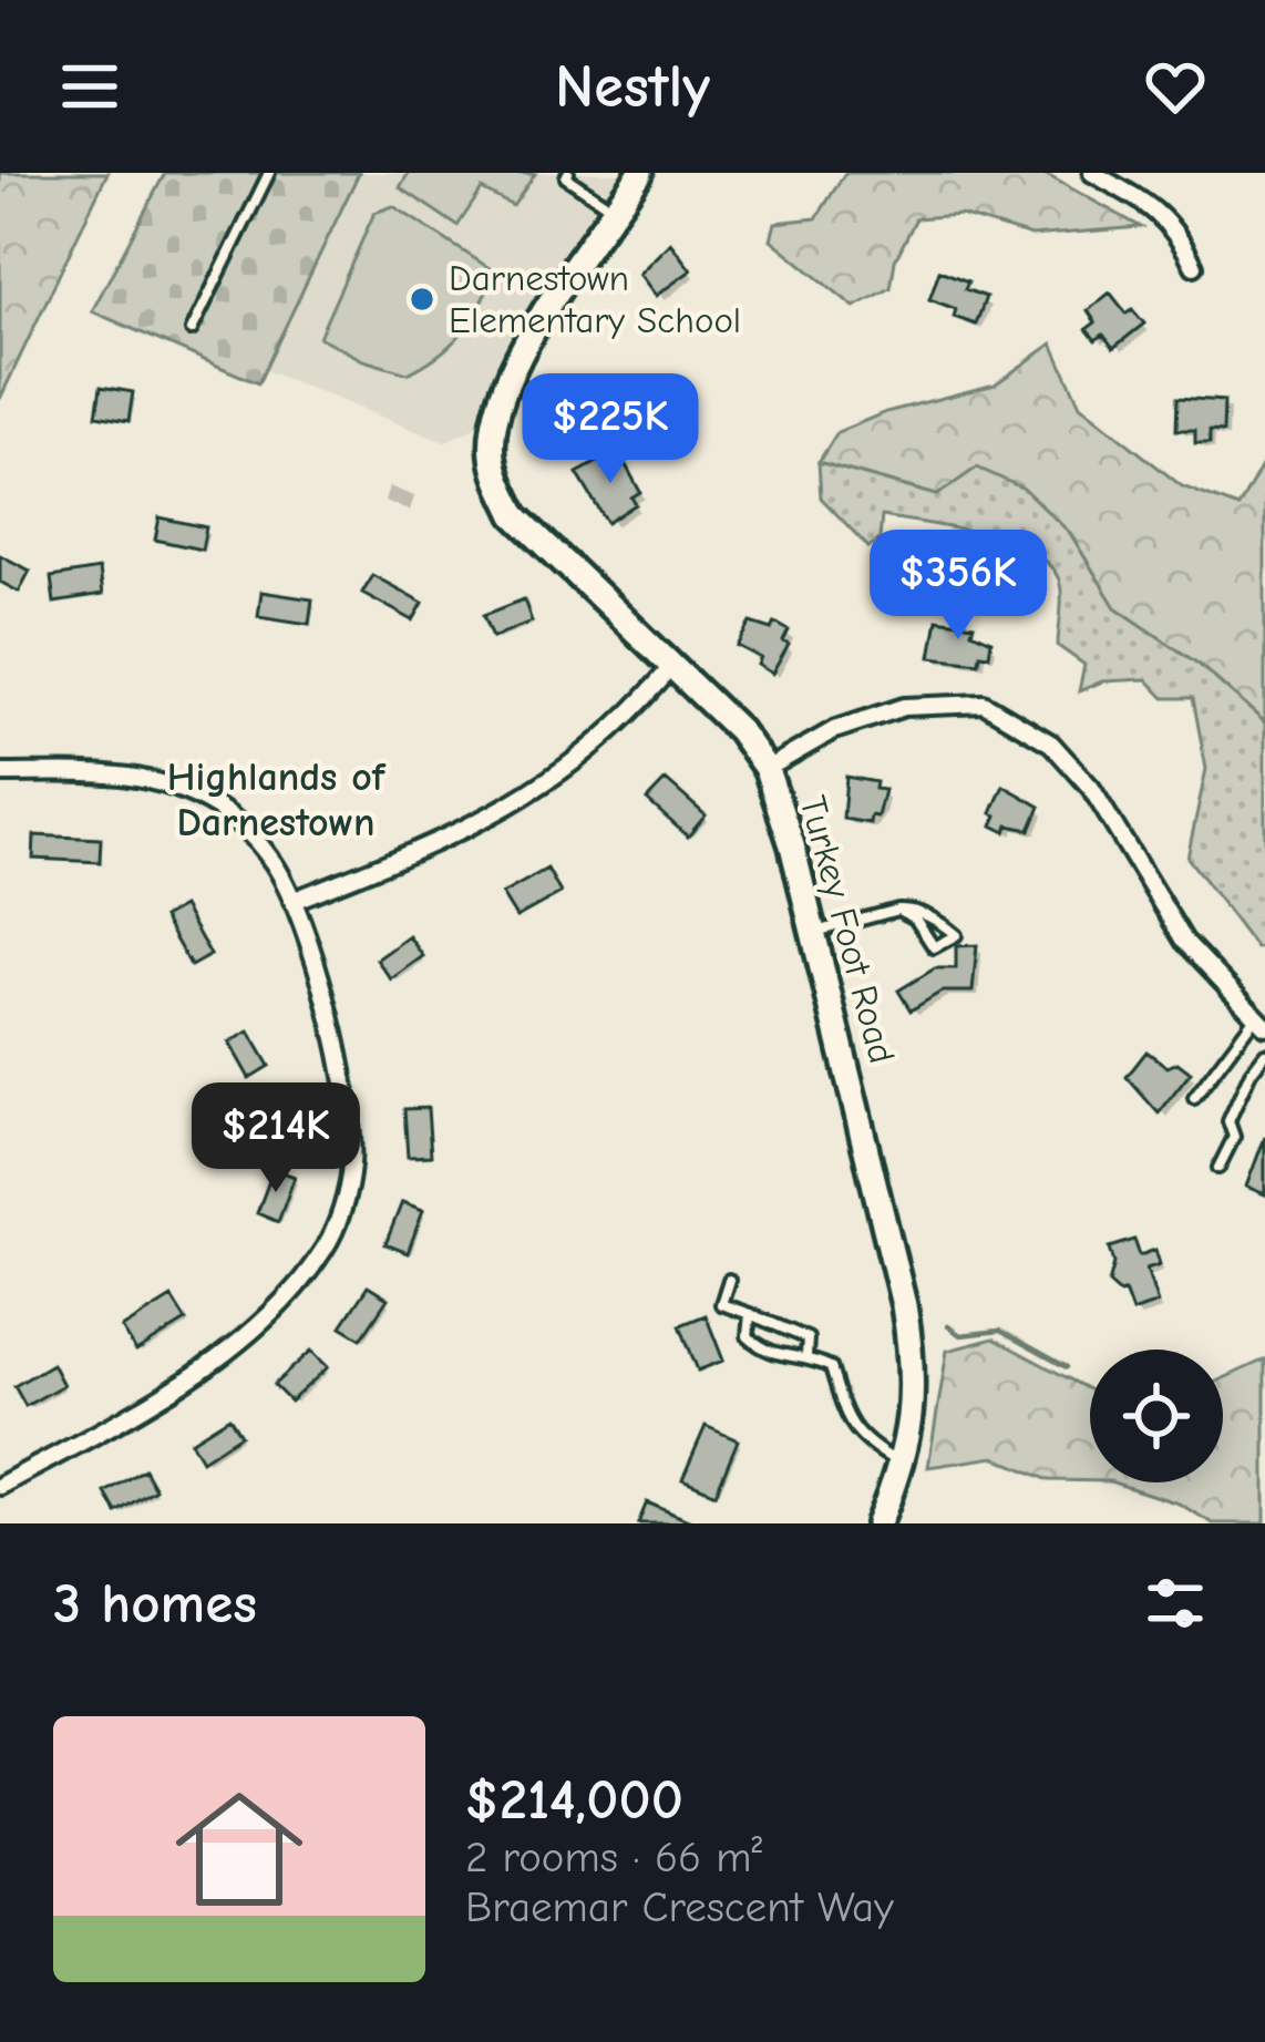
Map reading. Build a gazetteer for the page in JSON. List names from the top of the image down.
{
  "streets": {
    "street": ["Turkey Foot Road"]
  },
  "districts": ["Highlands of Darnestown"],
  "places": ["Darnestown Elementary School"],
  "page": {
    "header": "Nestly",
    "price": ["$225K", "$356K", "$214K"],
    "heading": "3 homes",
    "list": [
      {
        "name": "$214,000",
        "note": "2 rooms · 66 m² · Braemar Crescent Way"
      }
    ]
  }
}
